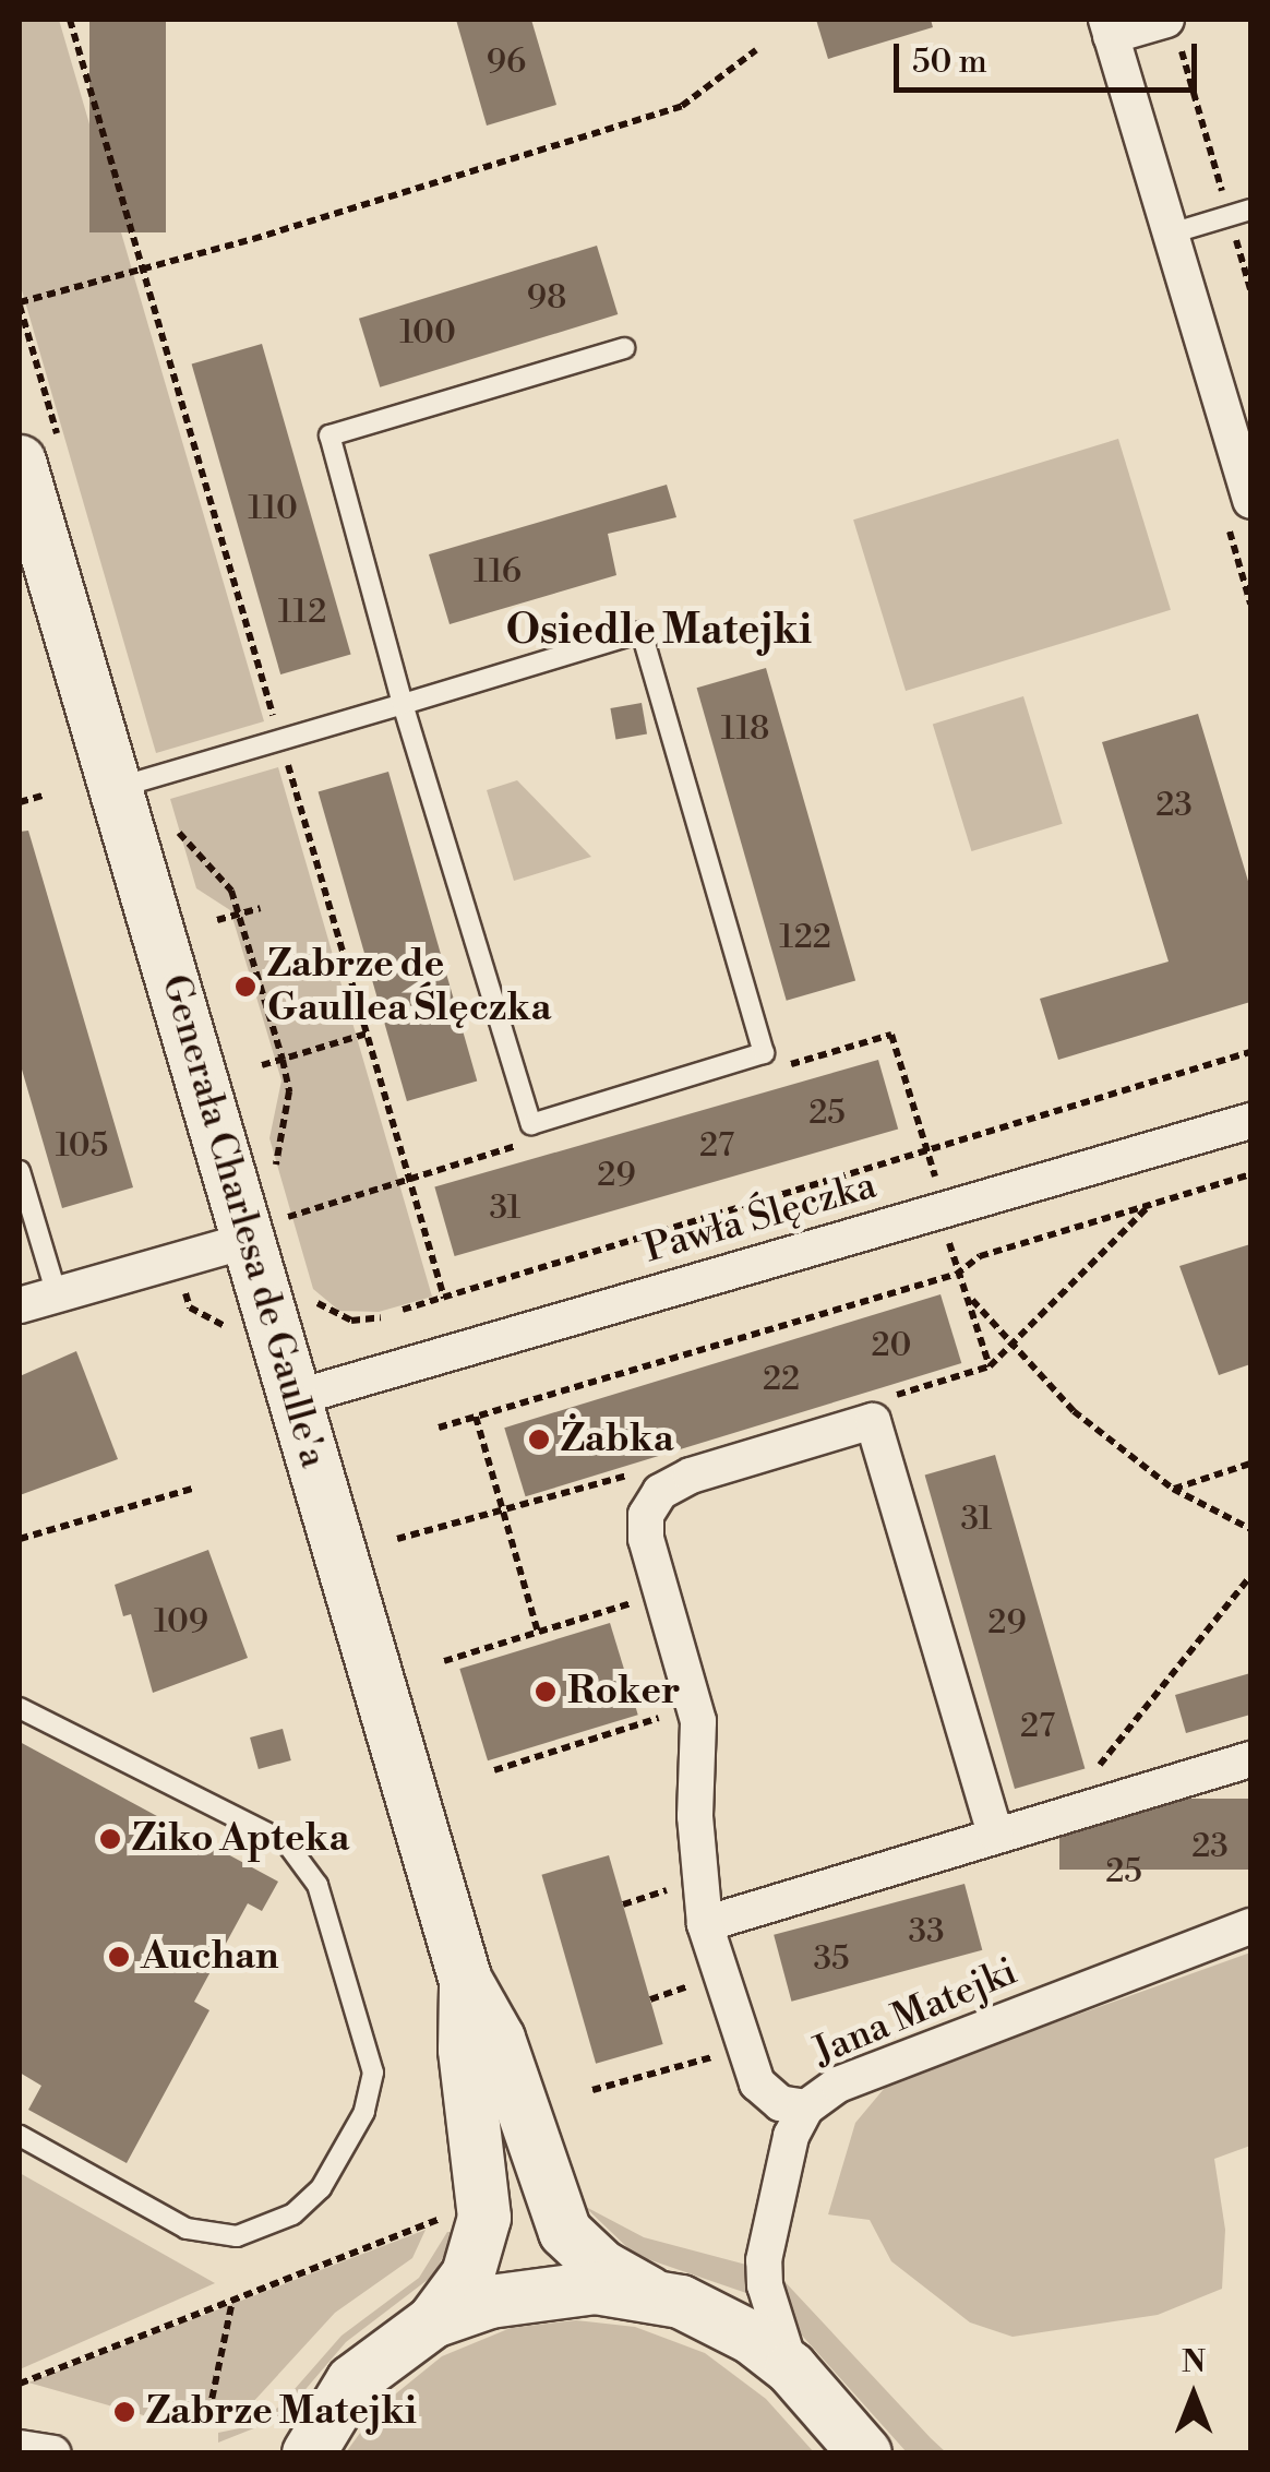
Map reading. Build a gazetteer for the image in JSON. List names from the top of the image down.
{
  "streets": {
    "main road": ["Generała Charlesa de Gaulle'a"],
    "street": ["Pawła Ślęczka", "Jana Matejki"]
  },
  "crossings": [
    ["Pawła Ślęczka", "Generała Charlesa de Gaulle'a"],
    ["Generała Charlesa de Gaulle'a", "Jana Matejki"]
  ],
  "districts": ["Osiedle Matejki"],
  "places": [
    "Zabrze de Gaullea Ślęczka",
    "Żabka",
    "Roker",
    "Ziko Apteka",
    "Auchan",
    "Zabrze Matejki"
  ],
  "house_numbers": [
    "96",
    "98",
    "100",
    "110",
    "116",
    "112",
    "118",
    "23",
    "122",
    "25",
    "105",
    "27",
    "29",
    "31",
    "20",
    "22",
    "31",
    "109",
    "29",
    "27",
    "23",
    "25",
    "33",
    "35"
  ],
  "scale_bar": "50 m",
  "north": "top"
}
